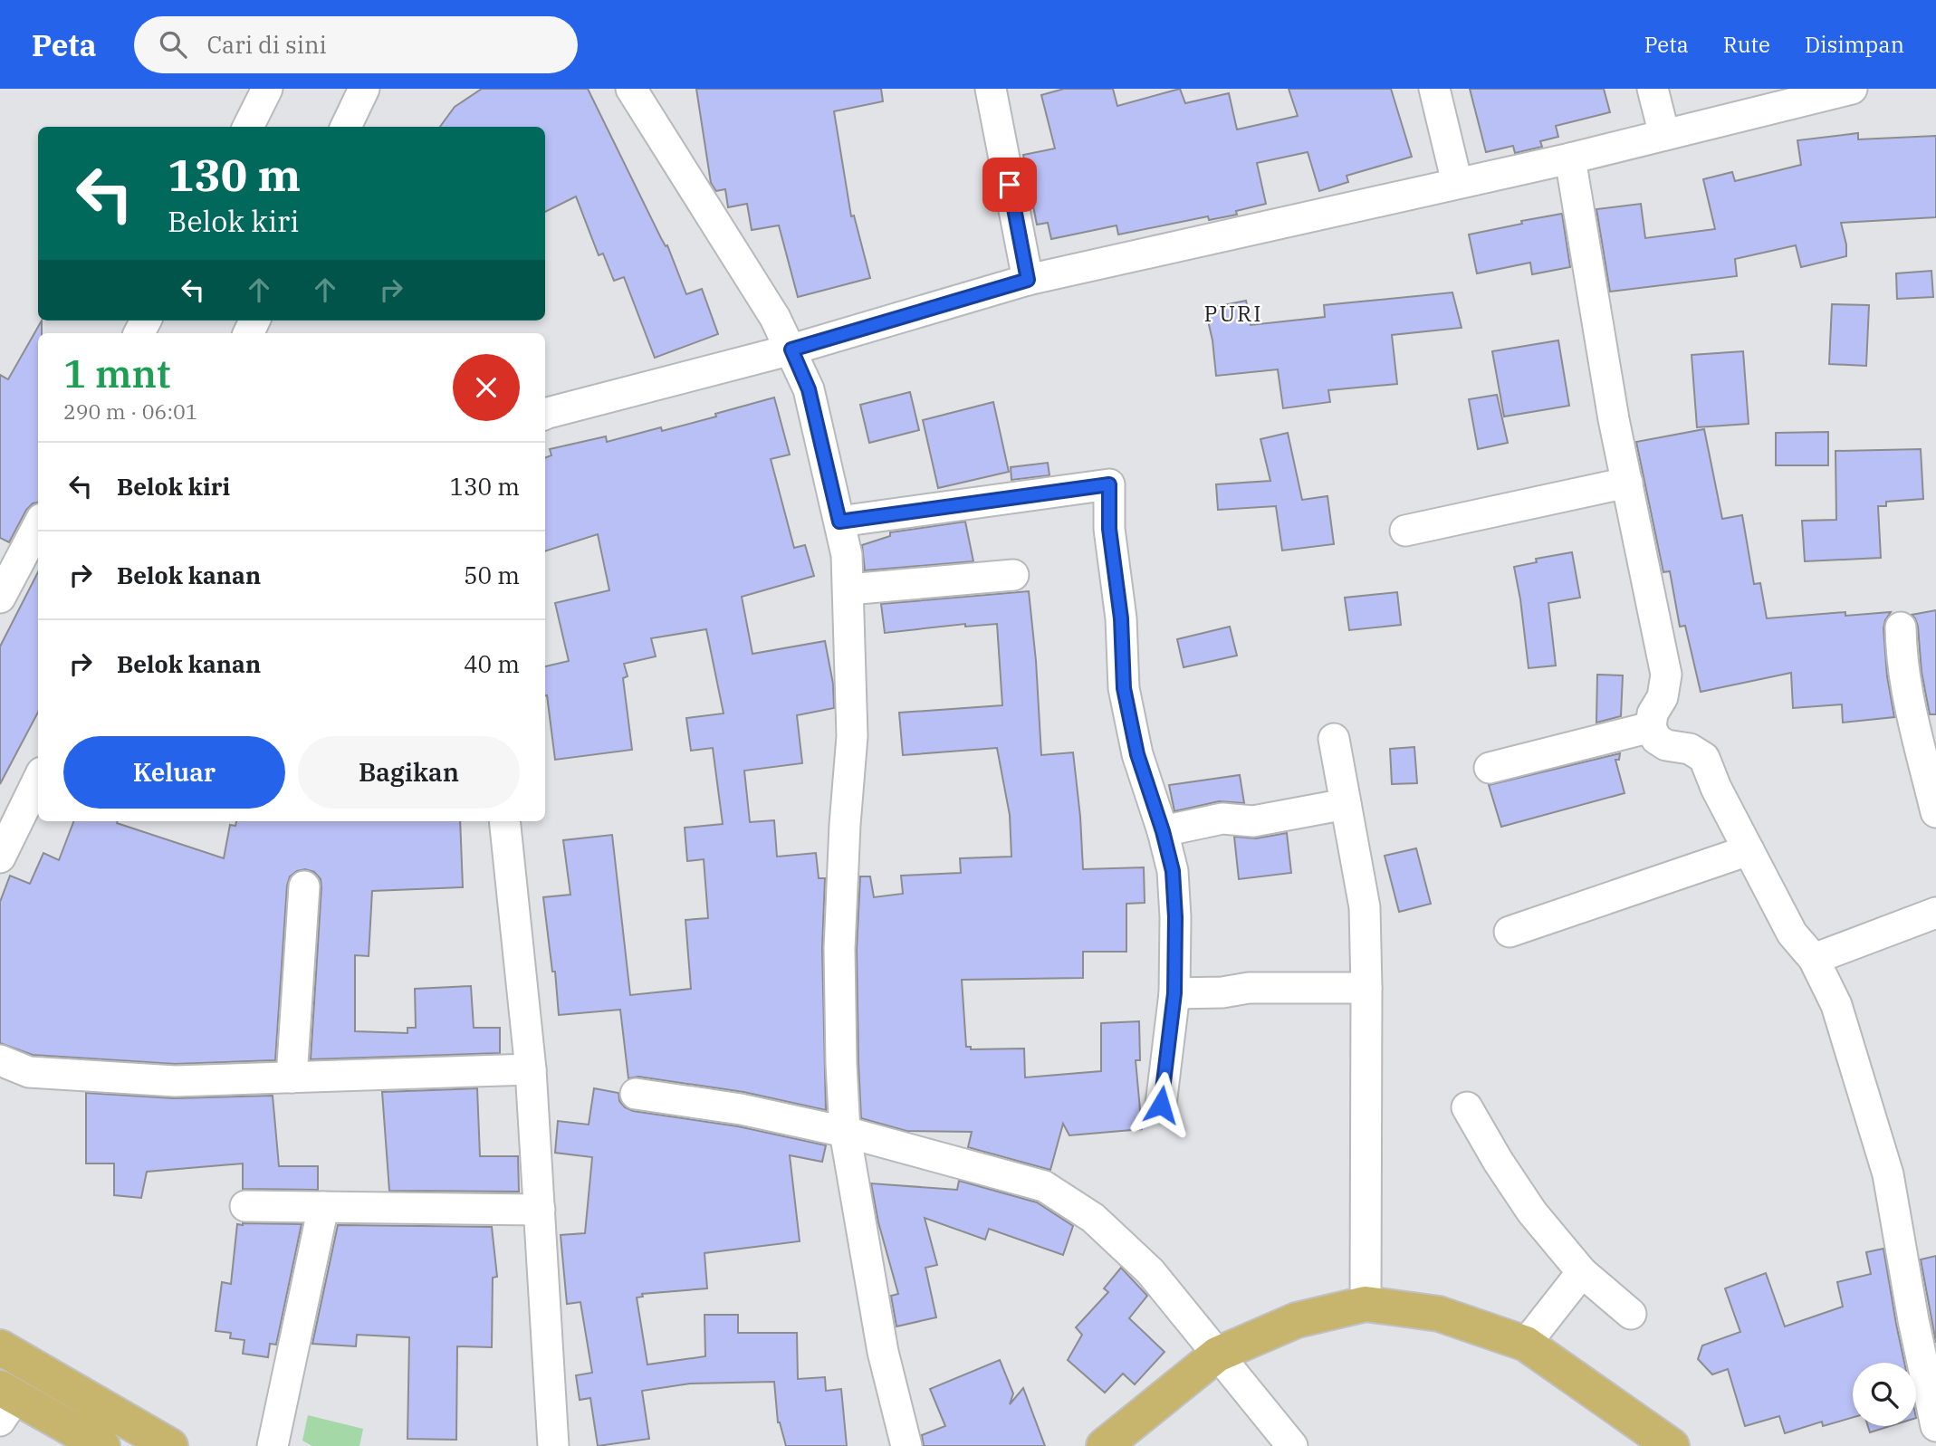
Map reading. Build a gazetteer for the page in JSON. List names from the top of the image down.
{
  "districts": ["PURI"],
  "page": {
    "header": "Peta",
    "search": "Cari di sini",
    "nav": ["Peta", "Rute", "Disimpan"],
    "turn": ["130 m", "Belok kiri"],
    "heading": ["1 mnt", "290 m · 06:01"],
    "list": [
      {
        "name": "Belok kiri",
        "value": "130 m"
      },
      {
        "name": "Belok kanan",
        "value": "50 m"
      },
      {
        "name": "Belok kanan",
        "value": "40 m"
      }
    ],
    "buttons": ["Keluar", "Bagikan"]
  }
}
